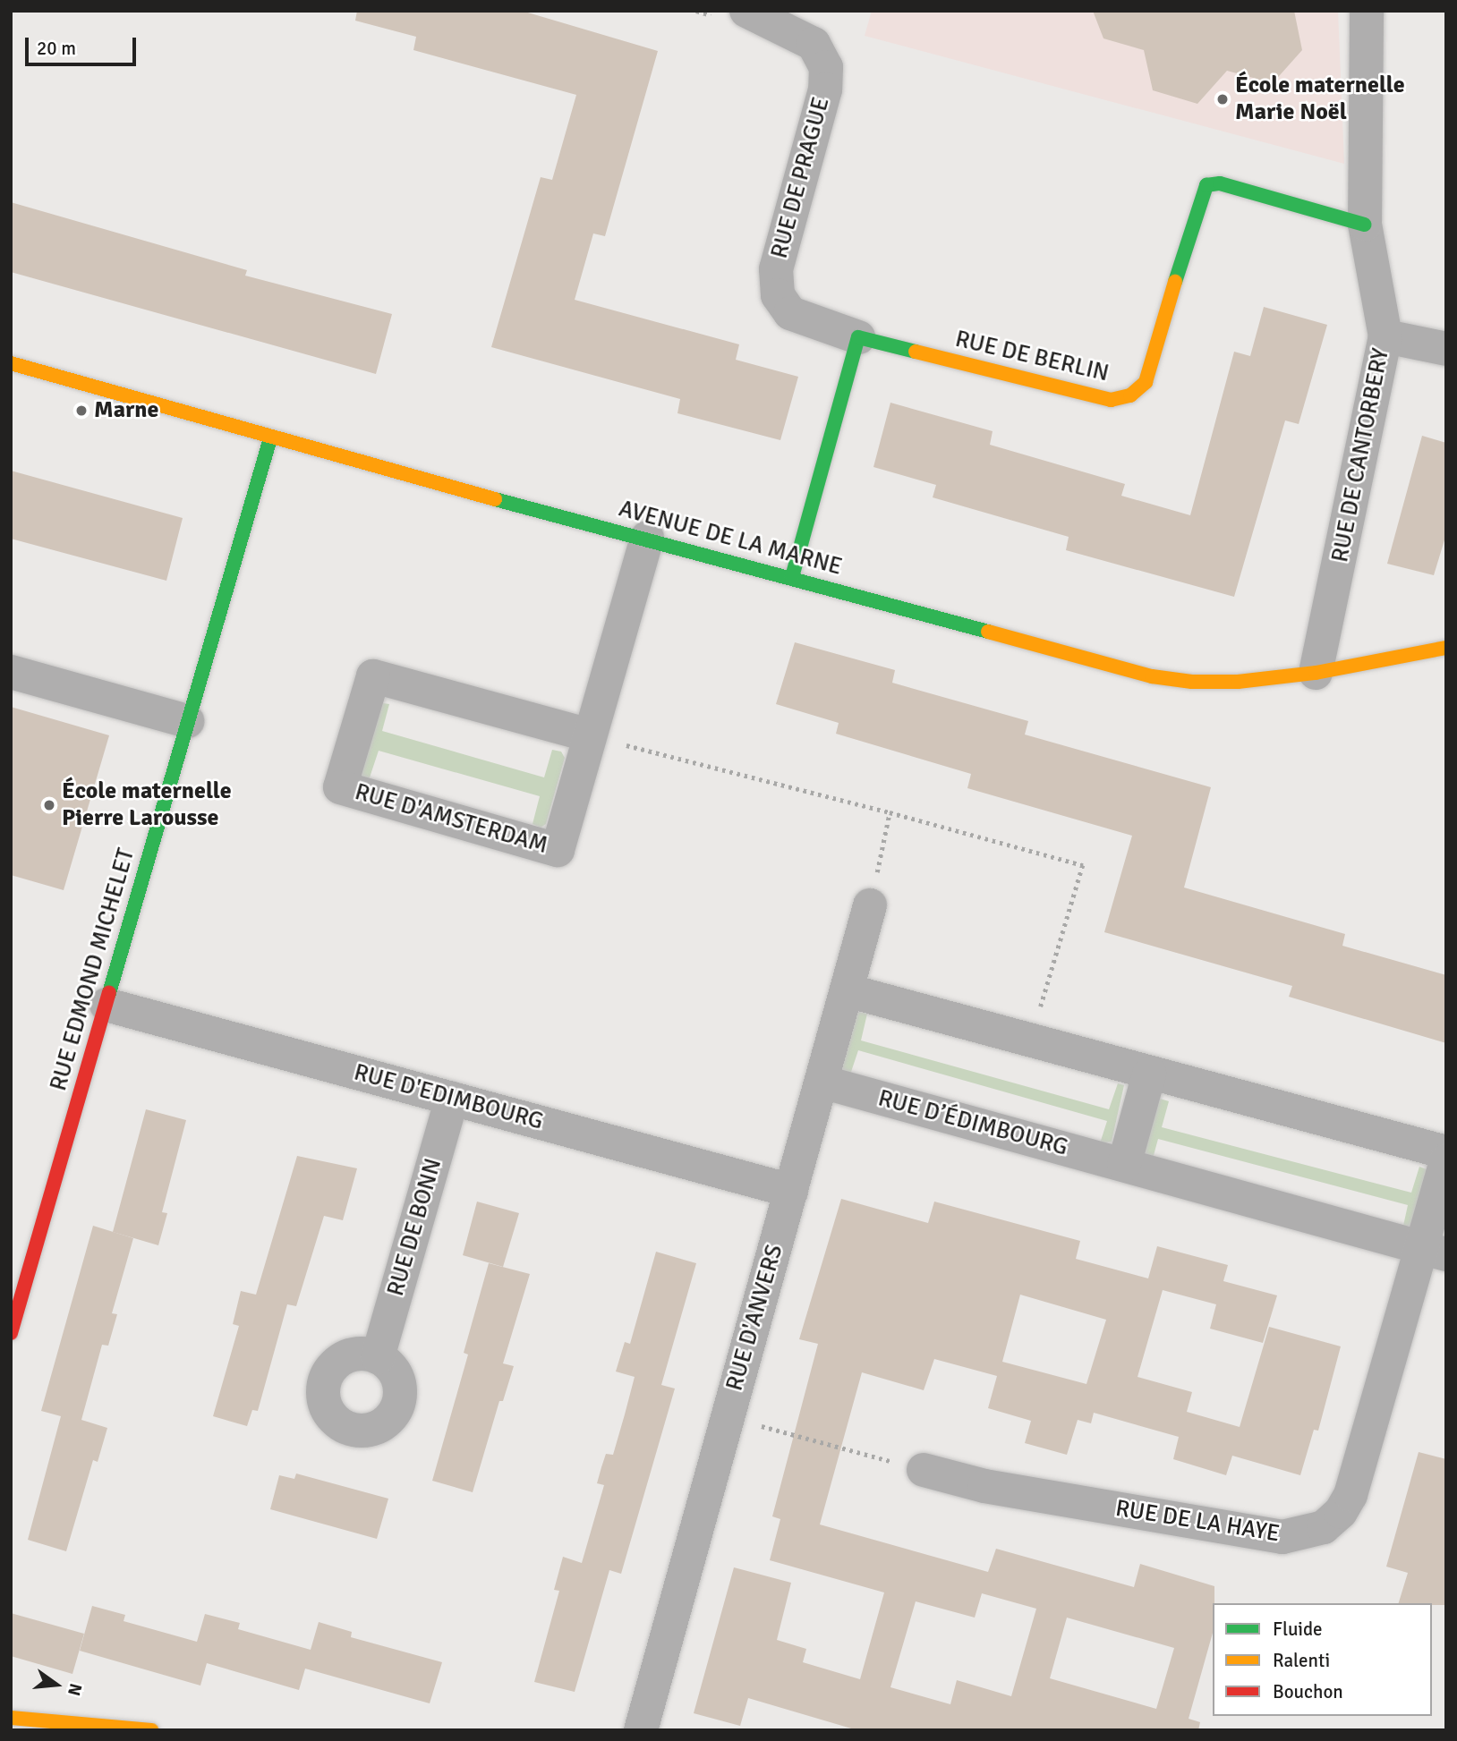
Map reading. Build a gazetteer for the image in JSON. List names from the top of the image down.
{
  "streets": {
    "street": [
      "RUE DE PRAGUE",
      "RUE DE BERLIN",
      "RUE DE CANTORBERY",
      "AVENUE DE LA MARNE",
      "RUE D'AMSTERDAM",
      "RUE EDMOND MICHELET",
      "RUE D'EDIMBOURG",
      "RUE D’ÉDIMBOURG",
      "RUE DE BONN",
      "RUE D'ANVERS",
      "RUE DE LA HAYE"
    ]
  },
  "crossings": [
    ["RUE DE PRAGUE", "RUE DE BERLIN"],
    ["RUE DE BERLIN", "RUE DE CANTORBERY"],
    ["RUE DE CANTORBERY", "AVENUE DE LA MARNE"],
    ["AVENUE DE LA MARNE", "RUE D'AMSTERDAM"],
    ["AVENUE DE LA MARNE", "RUE EDMOND MICHELET"],
    ["RUE EDMOND MICHELET", "RUE D'EDIMBOURG"],
    ["RUE D'EDIMBOURG", "RUE DE BONN"],
    ["RUE D'EDIMBOURG", "RUE D'ANVERS"],
    ["RUE D’ÉDIMBOURG", "RUE D'ANVERS"],
    ["RUE D’ÉDIMBOURG", "RUE DE LA HAYE"]
  ],
  "places": ["École maternelle Marie Noël", "Marne", "École maternelle Pierre Larousse"],
  "legend": ["Fluide", "Ralenti", "Bouchon"],
  "scale_bar": "20 m",
  "north": "right"
}
